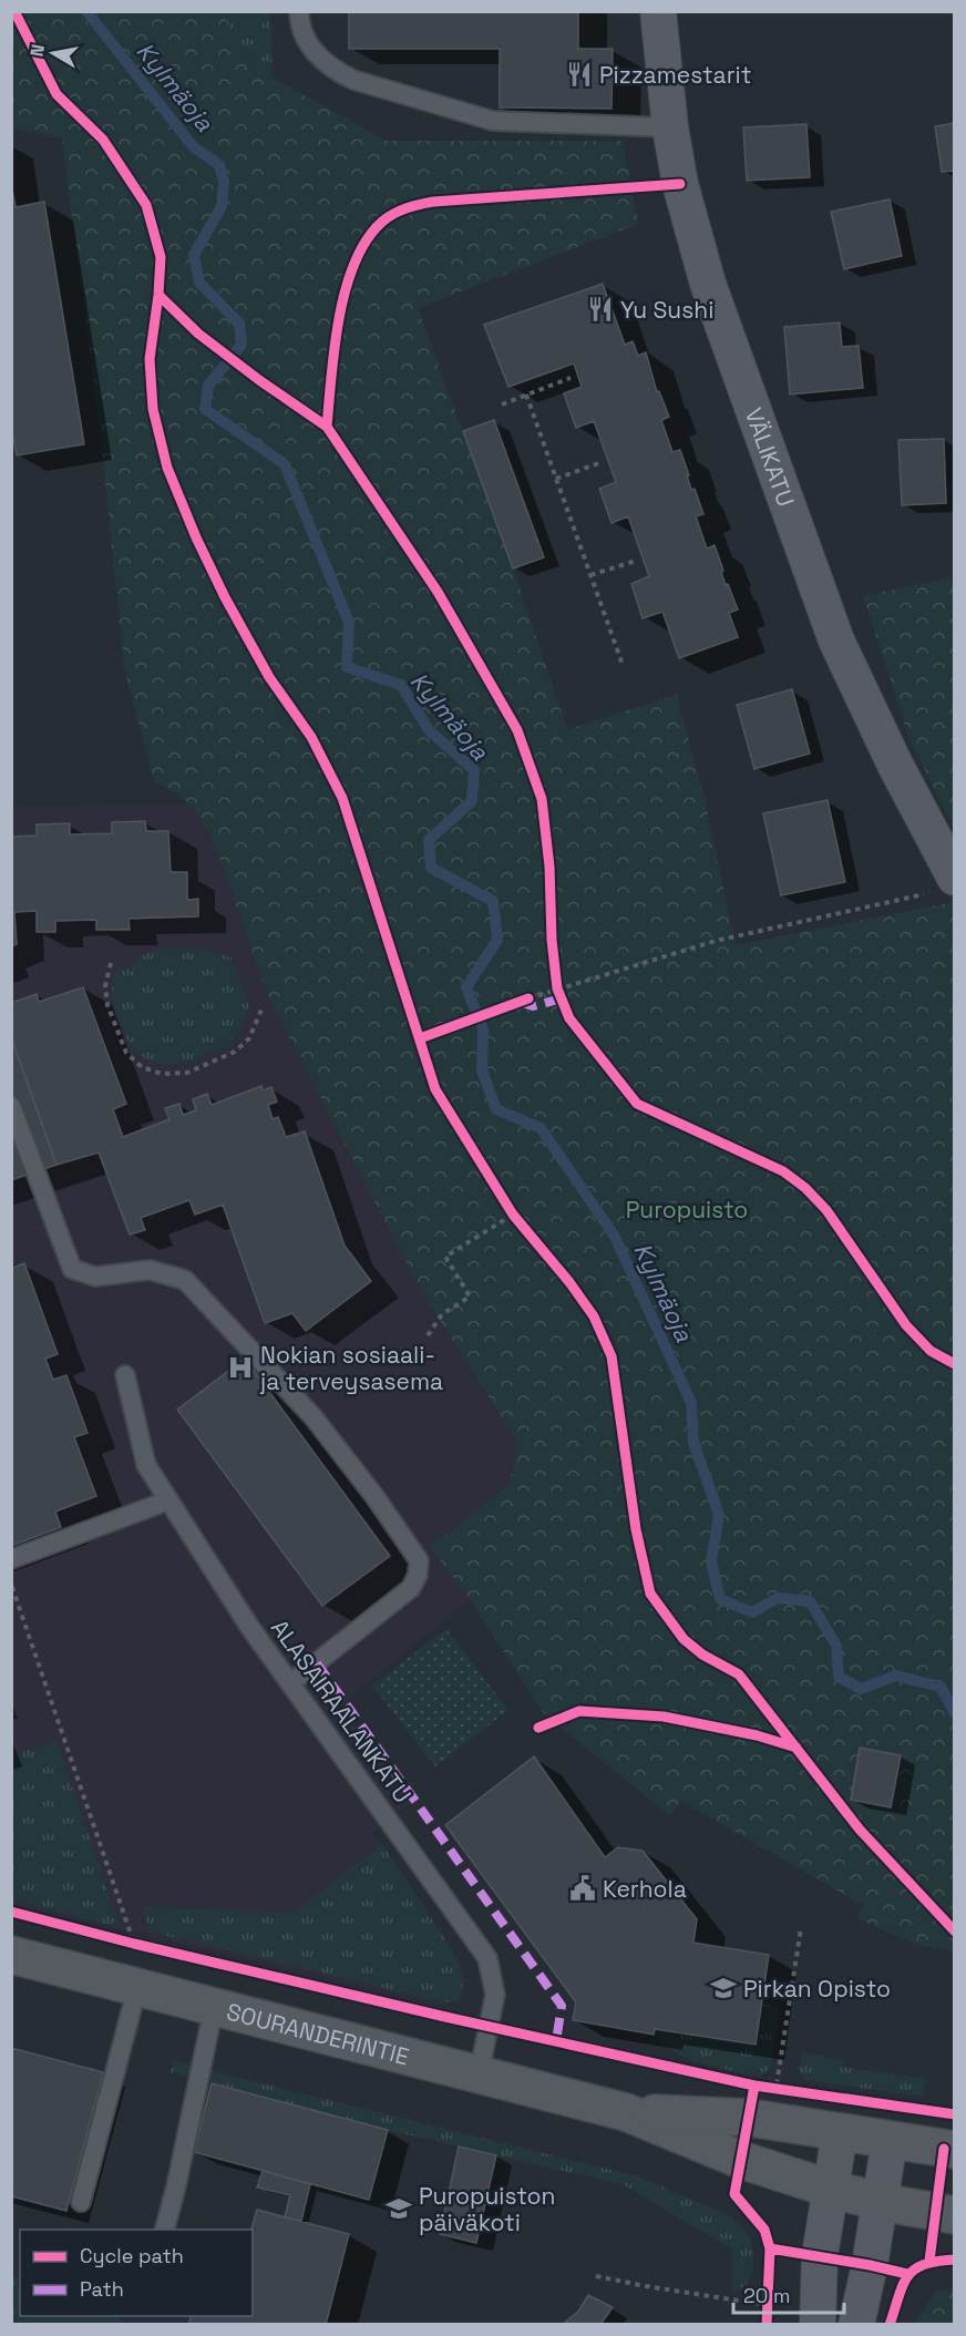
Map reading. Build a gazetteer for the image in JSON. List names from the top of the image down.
{
  "streets": {
    "street": ["VÄLIKATU", "SOURANDERINTIE"],
    "lane": ["ALASAIRAALANKATU"]
  },
  "crossings": [
    ["ALASAIRAALANKATU", "SOURANDERINTIE"]
  ],
  "water": ["Kylmäoja"],
  "parks": ["Puropuisto"],
  "places": {
    "restaurant": ["Pizzamestarit", "Yu Sushi"],
    "hospital": ["Nokian sosiaali- ja terveysasema"],
    "public building": ["Kerhola"],
    "school or university": ["Pirkan Opisto", "Puropuiston päiväkoti"]
  },
  "legend": ["Cycle path", "Path"],
  "scale_bar": "20 m",
  "north": "left"
}
